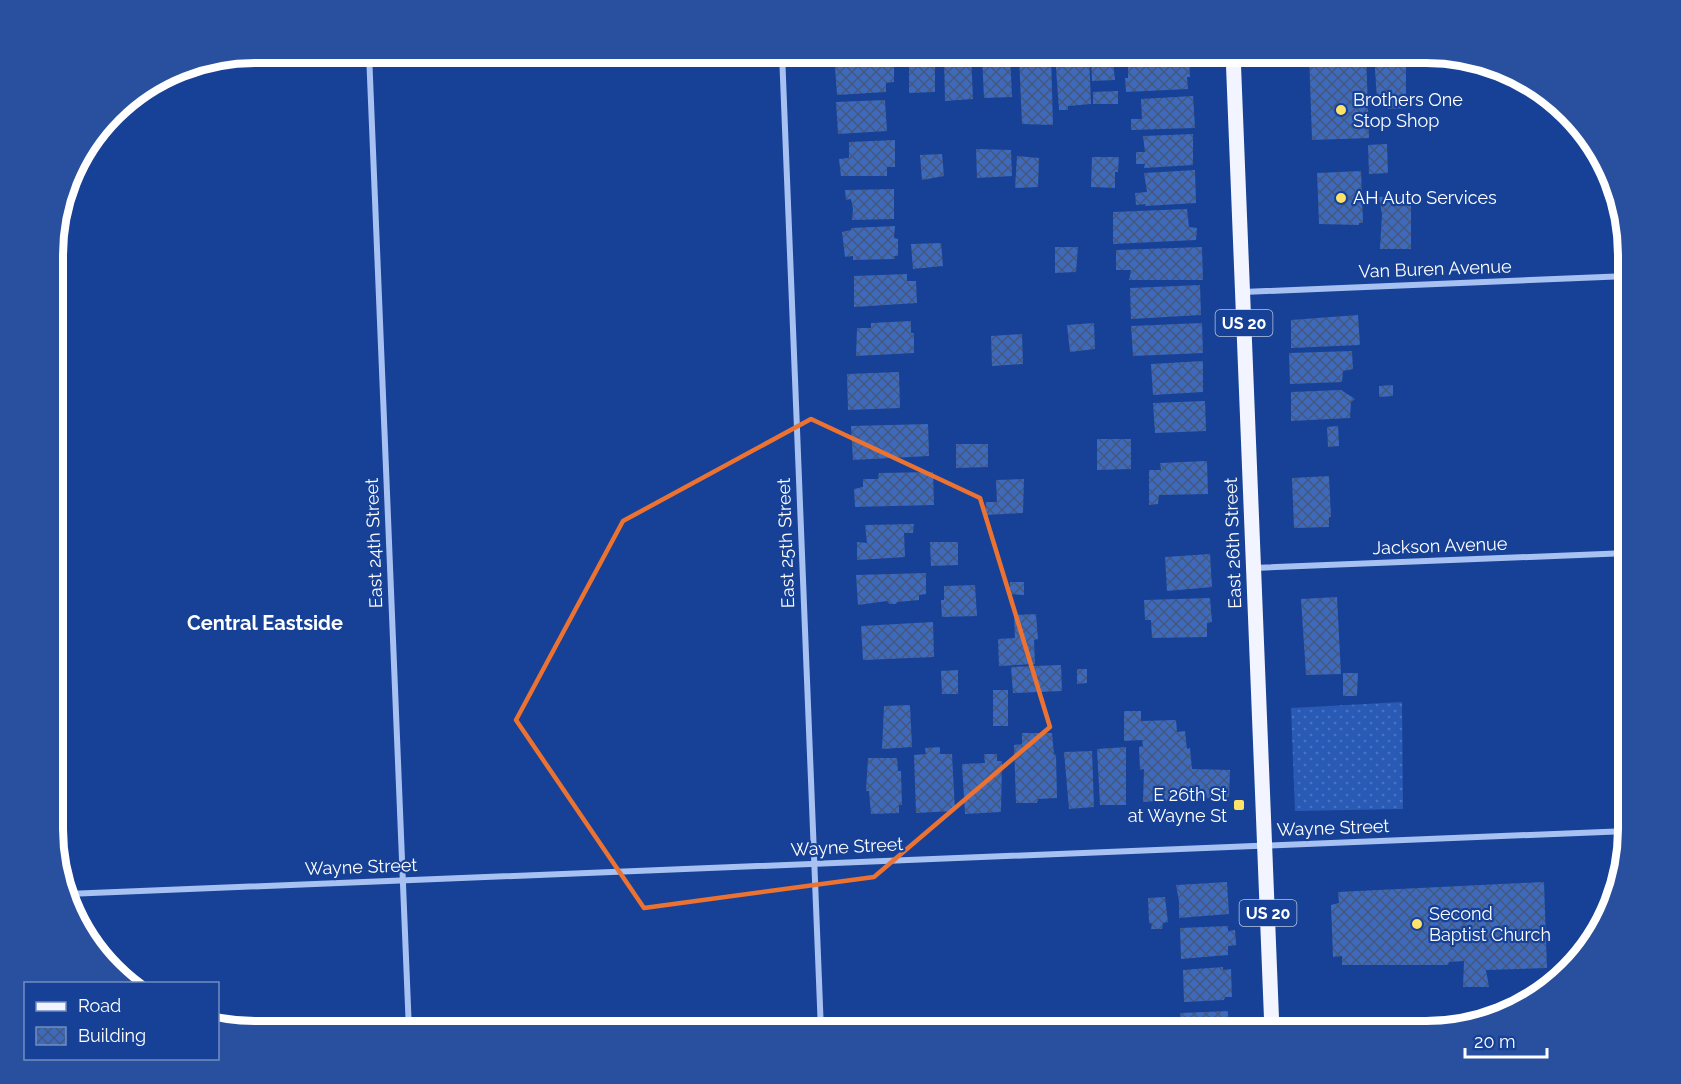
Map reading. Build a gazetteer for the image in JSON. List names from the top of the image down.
{
  "streets": {
    "main road": ["US 20", "East 26th Street"],
    "street": [
      "Van Buren Avenue",
      "East 24th Street",
      "East 25th Street",
      "Jackson Avenue",
      "Wayne Street"
    ]
  },
  "crossings": [
    ["Van Buren Avenue", "East 26th Street"],
    ["East 24th Street", "Wayne Street"],
    ["East 25th Street", "Wayne Street"],
    ["East 26th Street", "Jackson Avenue"],
    ["East 26th Street", "Wayne Street"]
  ],
  "districts": ["Central Eastside"],
  "places": {
    "other": ["Brothers One Stop Shop", "AH Auto Services", "Second Baptist Church"],
    "transit": ["E 26th St at Wayne St"]
  },
  "legend": ["Road", "Building"],
  "scale_bar": "20 m"
}
